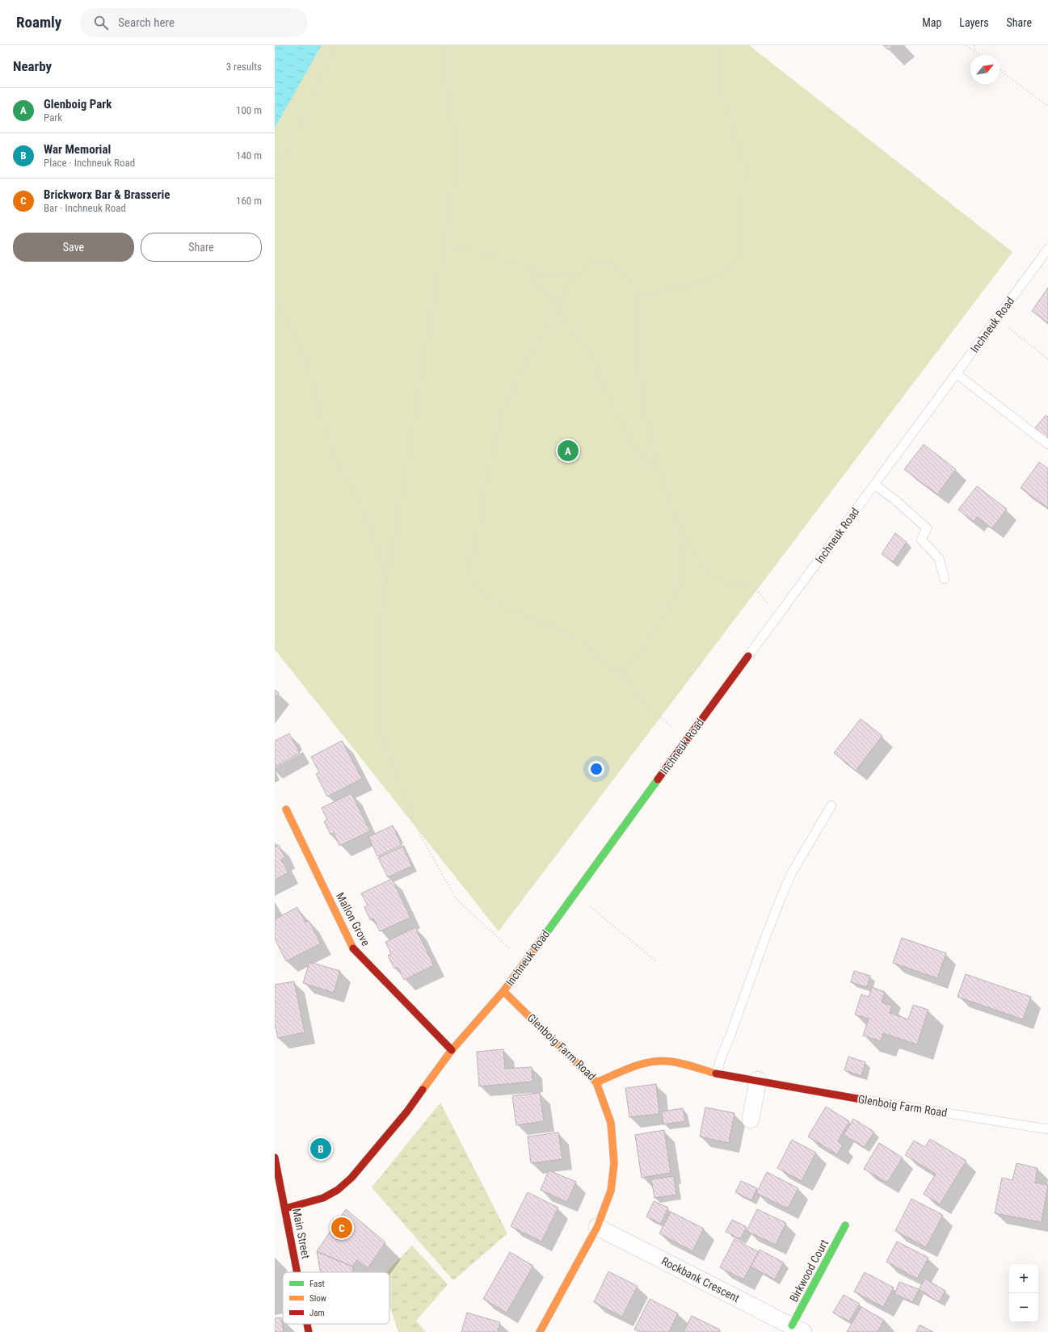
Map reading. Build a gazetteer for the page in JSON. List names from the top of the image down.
{
  "streets": {
    "street": [
      "Inchneuk Road",
      "Mallon Grove",
      "Glenboig Farm Road",
      "Main Street",
      "Birkwood Court",
      "Rockbank Crescent"
    ]
  },
  "crossings": [
    ["Inchneuk Road", "Mallon Grove"],
    ["Inchneuk Road", "Glenboig Farm Road"],
    ["Inchneuk Road", "Main Street"],
    ["Birkwood Court", "Rockbank Crescent"]
  ],
  "legend": ["Fast", "Slow", "Jam"],
  "north": "top right",
  "page": {
    "header": "Roamly",
    "search": "Search here",
    "nav": ["Map", "Layers", "Share"],
    "heading": ["Nearby", "3 results"],
    "list": [
      {
        "mark": "A",
        "name": "Glenboig Park",
        "note": "Park",
        "value": "100 m"
      },
      {
        "mark": "B",
        "name": "War Memorial",
        "note": "Place · Inchneuk Road",
        "value": "140 m"
      },
      {
        "mark": "C",
        "name": "Brickworx Bar & Brasserie",
        "note": "Bar · Inchneuk Road",
        "value": "160 m"
      }
    ],
    "buttons": ["Save", "Share"],
    "pins": ["A", "B", "C"],
    "map_buttons": ["+", "−"]
  }
}
